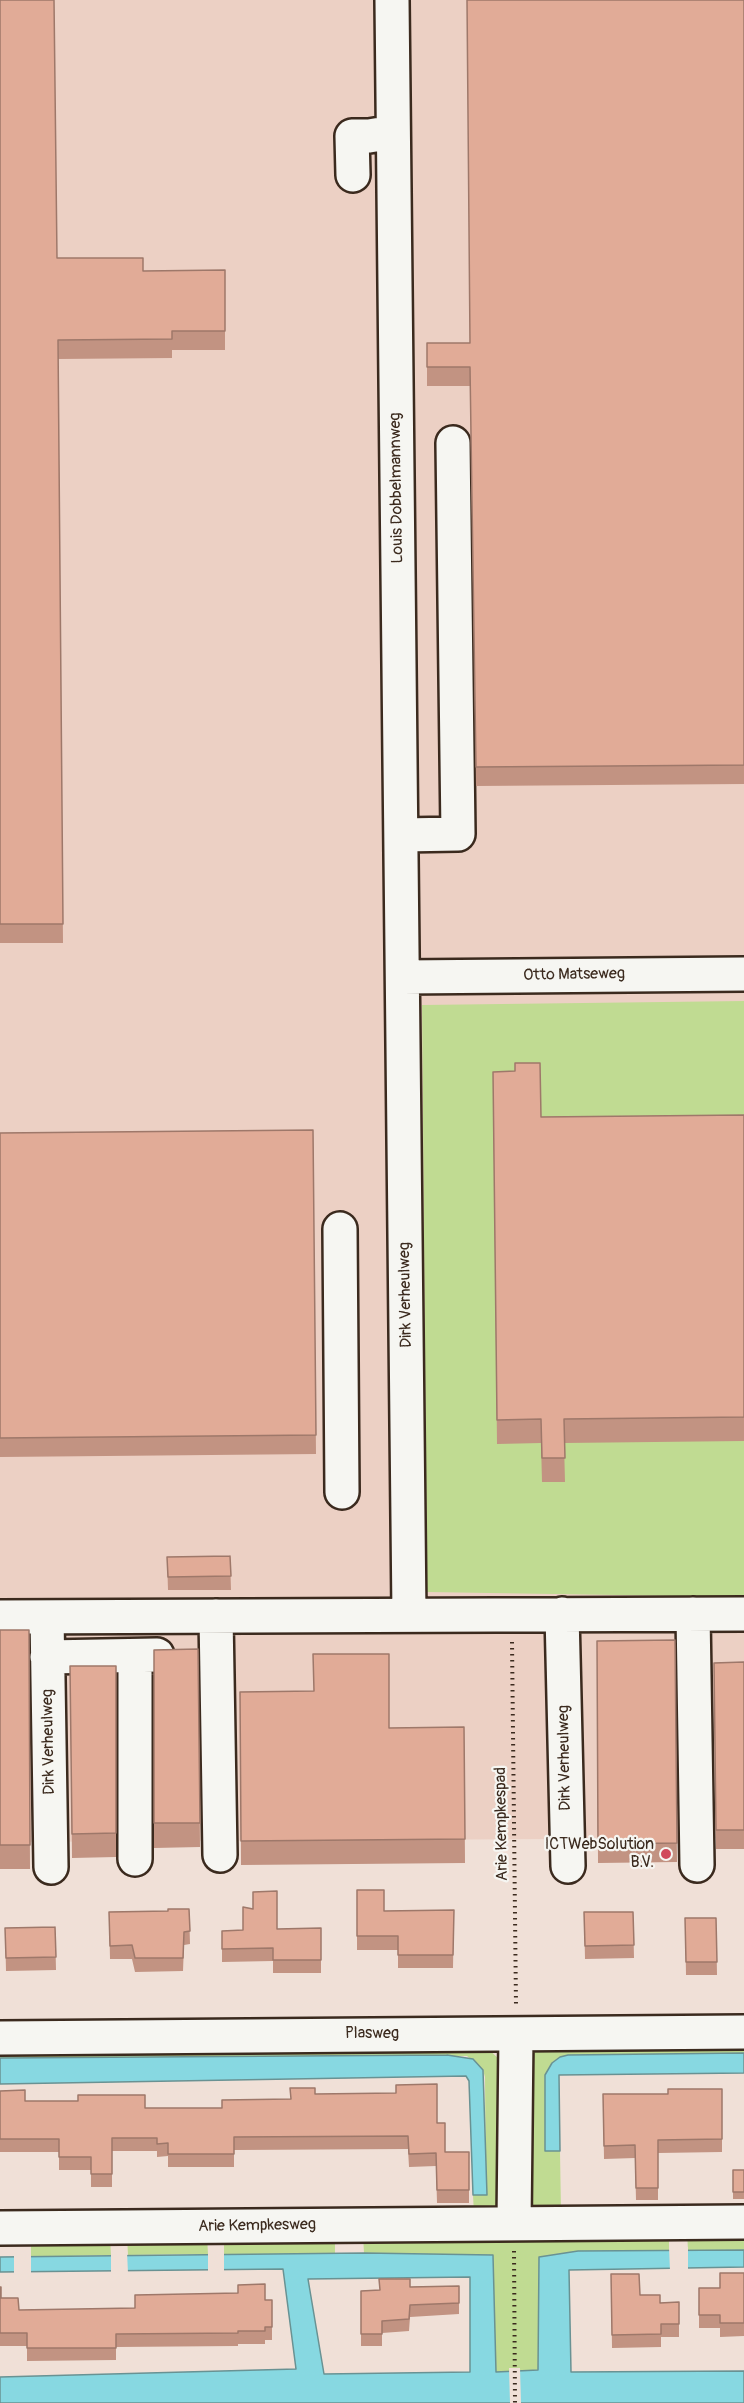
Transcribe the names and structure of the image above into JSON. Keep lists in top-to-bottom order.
{
  "streets": {
    "street": [
      "Louis Dobbelmannweg",
      "Otto Matseweg",
      "Dirk Verheulweg",
      "Plasweg",
      "Arie Kempkesweg"
    ],
    "path": ["Arie Kempkespad"]
  },
  "crossings": [
    ["Louis Dobbelmannweg", "Otto Matseweg"],
    ["Louis Dobbelmannweg", "Dirk Verheulweg"],
    ["Otto Matseweg", "Dirk Verheulweg"],
    ["Arie Kempkespad", "Plasweg"]
  ],
  "places": ["ICTWebSolution B.V."]
}
